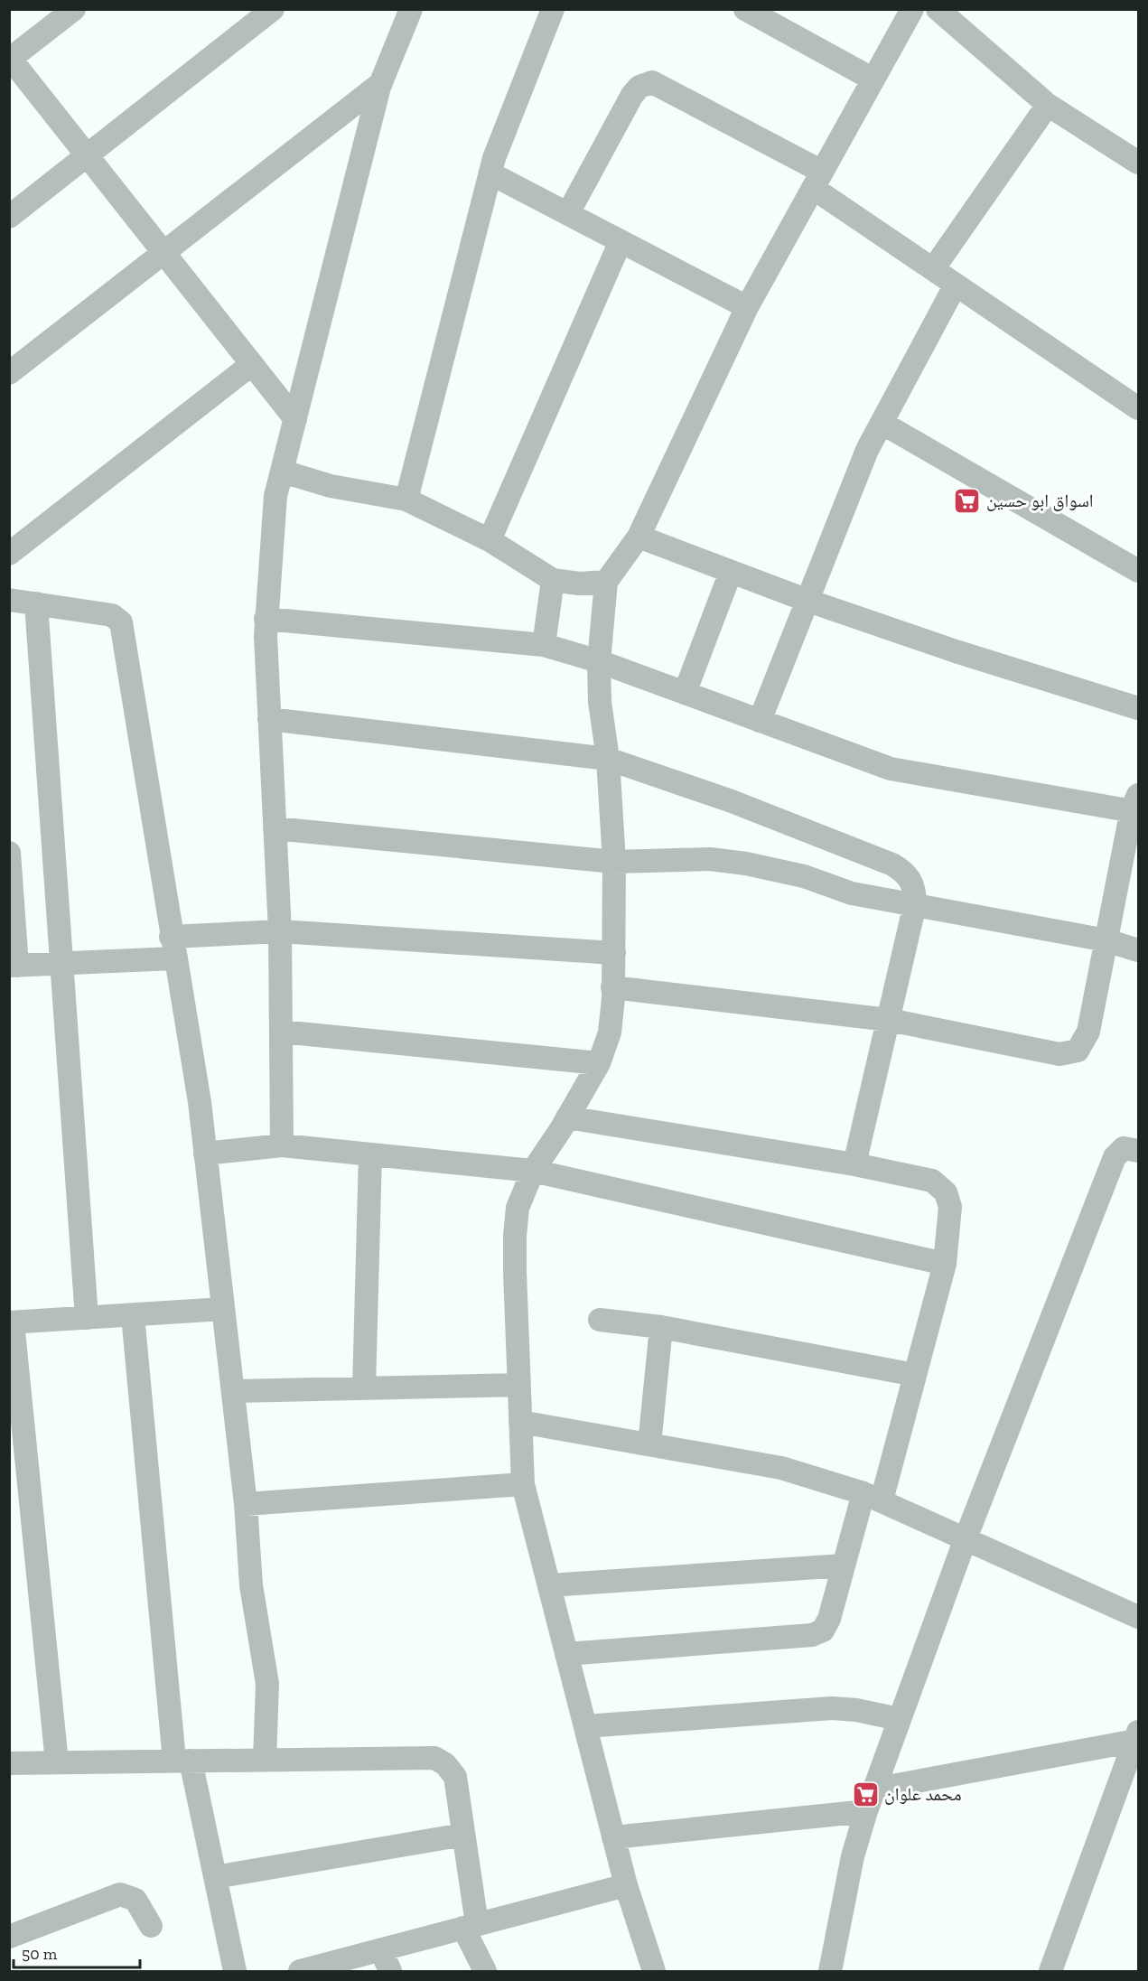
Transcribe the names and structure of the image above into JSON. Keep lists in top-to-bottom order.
{
  "places": {
    "supermarket": ["اسواق ابو حسين", "محمد علوان"]
  },
  "scale_bar": "50 m"
}
